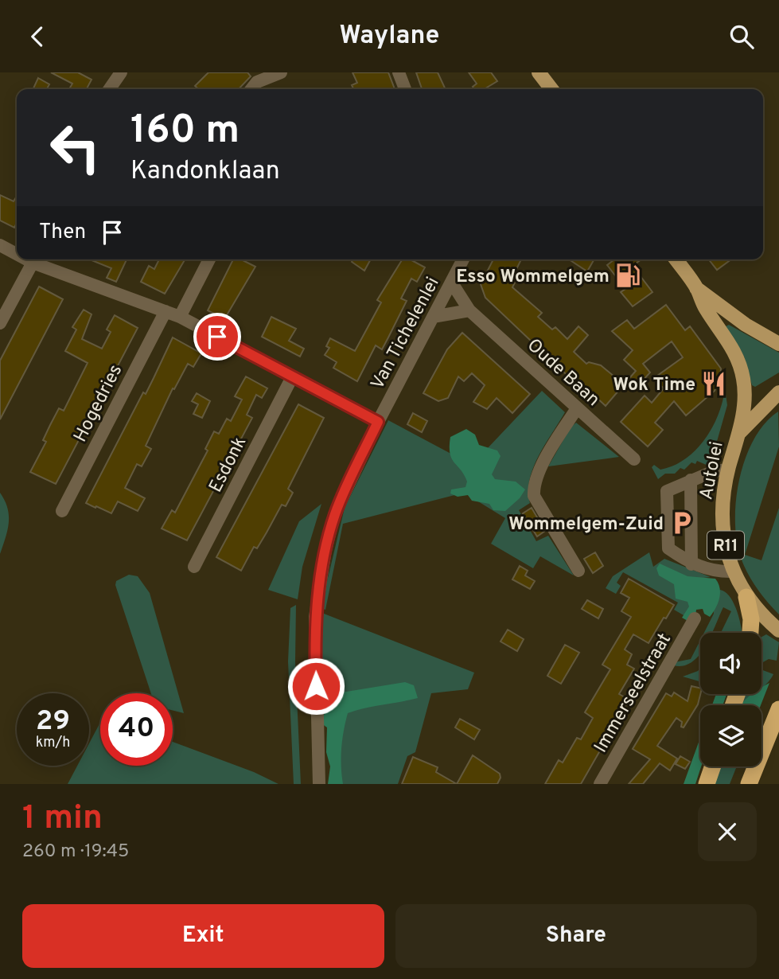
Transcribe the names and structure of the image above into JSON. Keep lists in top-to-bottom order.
{
  "streets": {
    "main road": ["Autolei", "R11"],
    "street": [
      "Van Tichelenlei",
      "Oude Baan",
      "Hogedries",
      "Esdonk",
      "Immerseelstraat"
    ]
  },
  "crossings": [
    ["Van Tichelenlei", "Oude Baan"]
  ],
  "places": {
    "fuel station": ["Esso Wommelgem"],
    "restaurant": ["Wok Time"],
    "parking": ["Wommelgem-Zuid"]
  },
  "page": {
    "header": "Waylane",
    "turn": ["160 m", "Kandonklaan"],
    "then": "Then",
    "speed": "29 km/h",
    "limit": "40",
    "heading": ["1 min", "260 m · 19:45"],
    "buttons": ["Exit", "Share"]
  }
}
